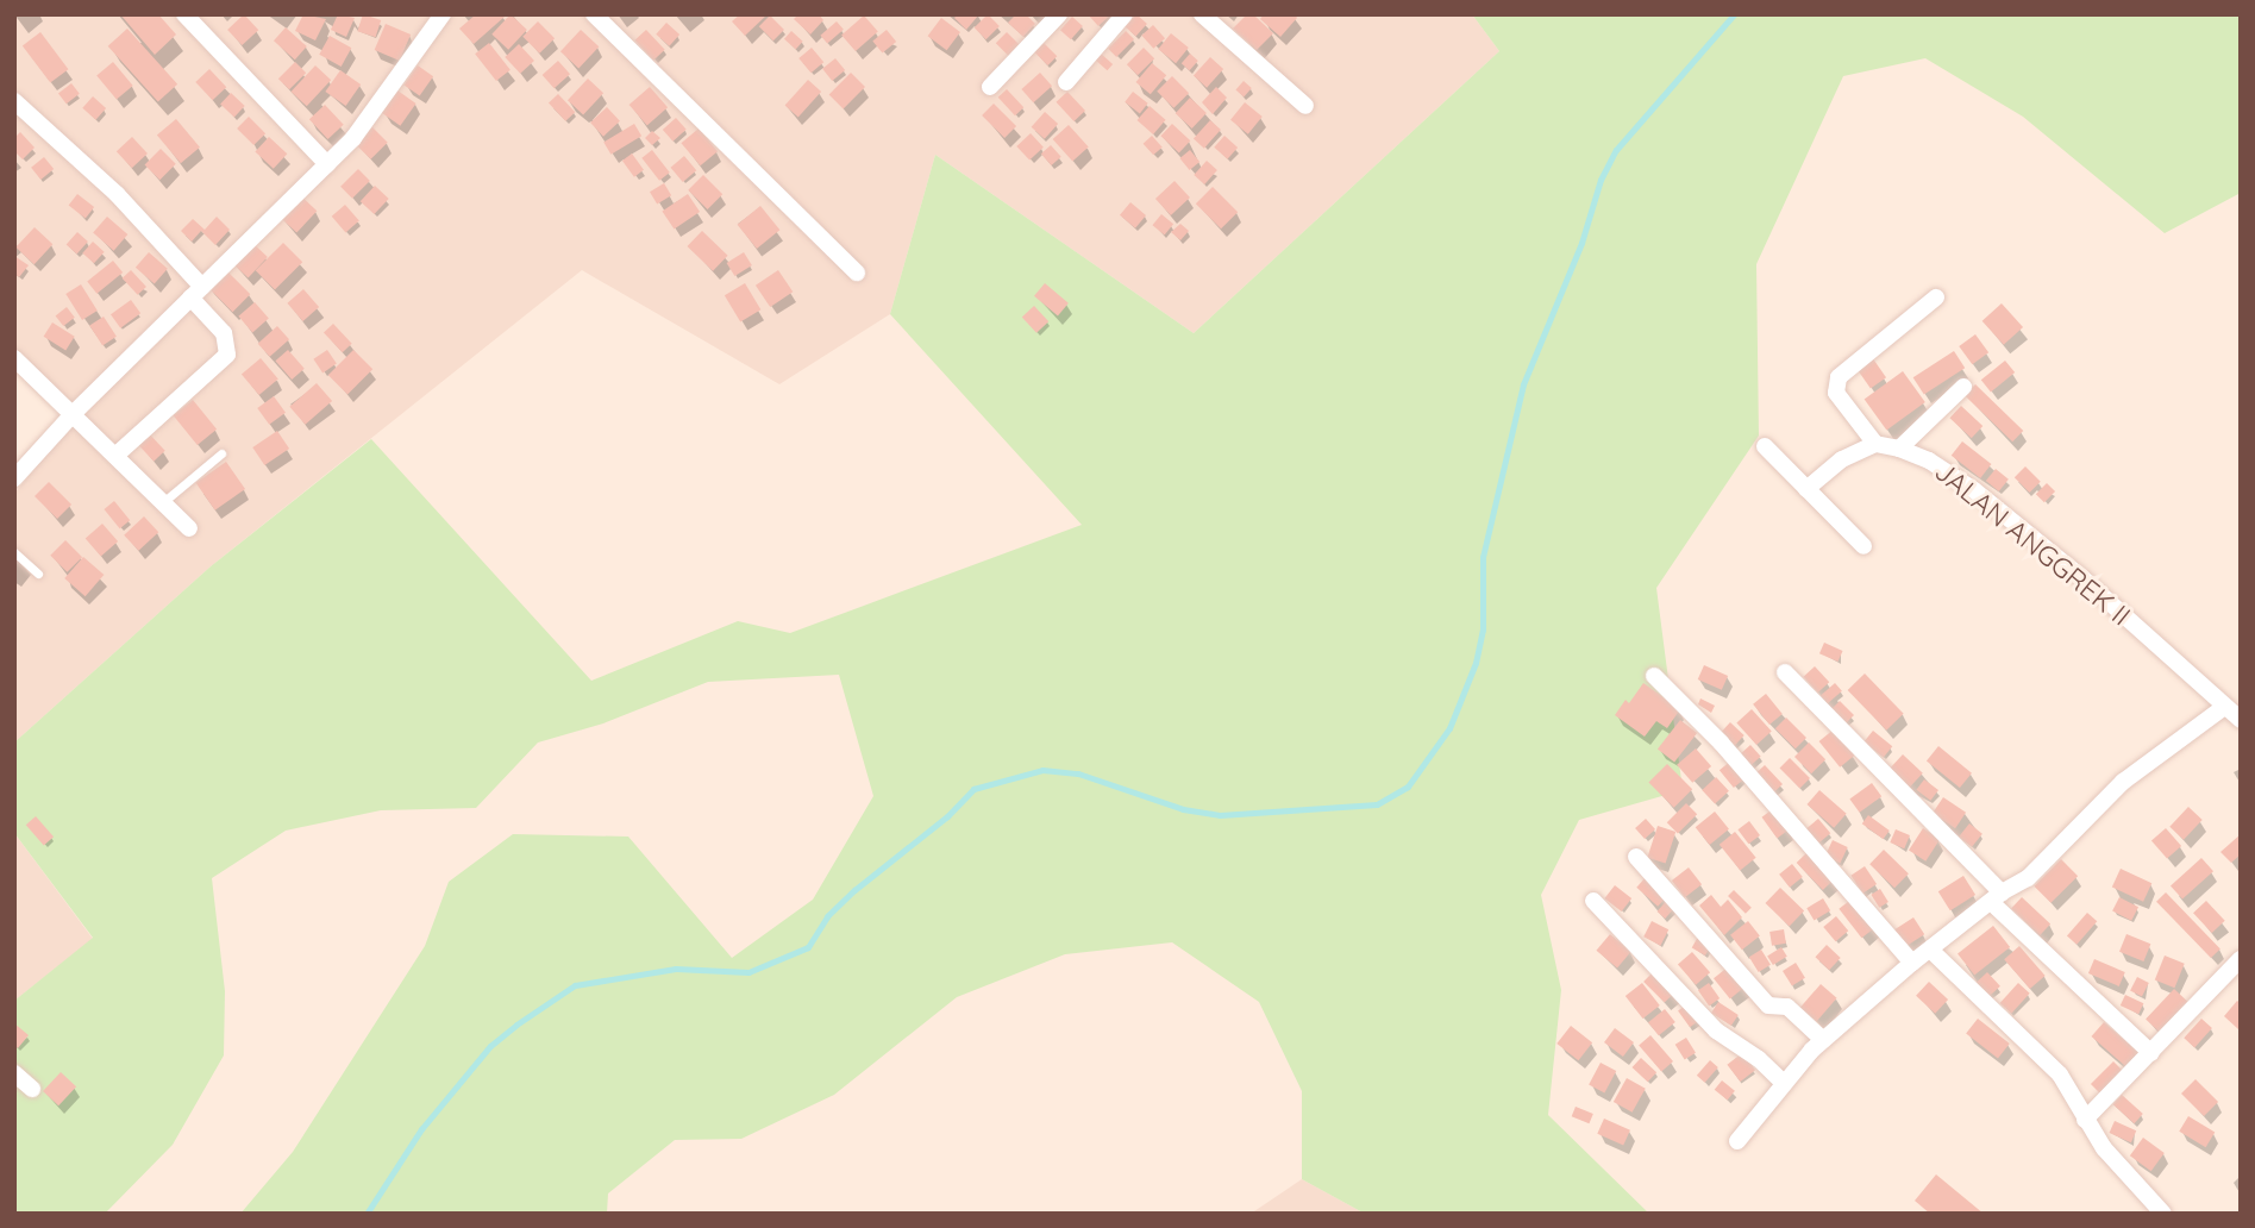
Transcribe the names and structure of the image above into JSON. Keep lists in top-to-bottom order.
{
  "streets": {
    "street": ["JALAN ANGGREK II"]
  }
}
